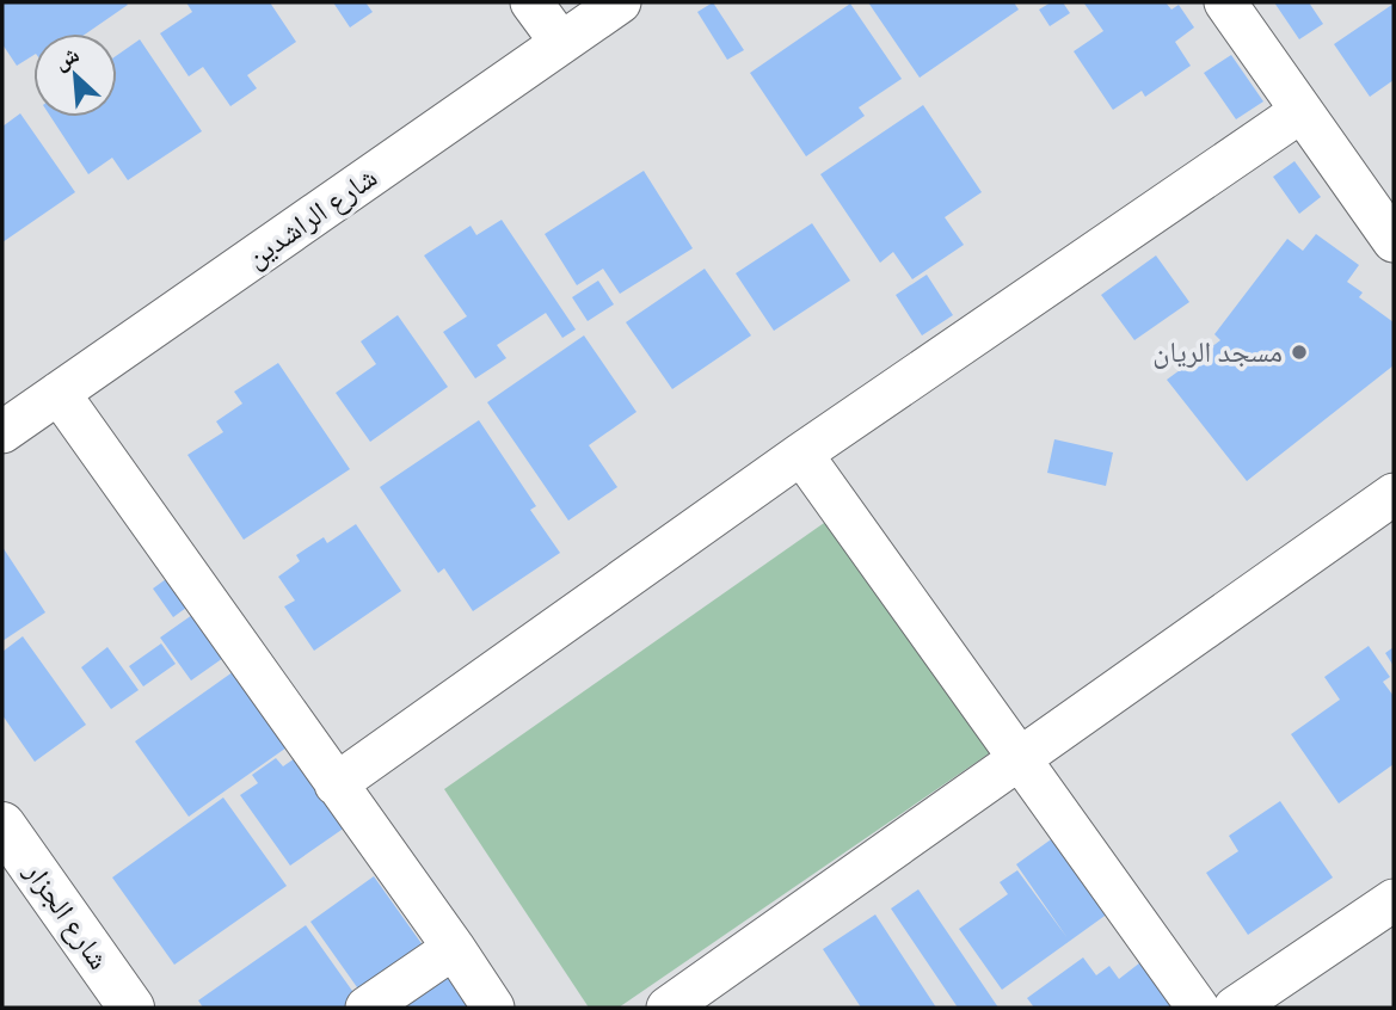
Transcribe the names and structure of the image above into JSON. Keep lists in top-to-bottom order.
{
  "streets": {
    "street": ["شارع الراشدين", "شارع الجزار"]
  },
  "places": ["مسجد الريان"],
  "north": "top left"
}
